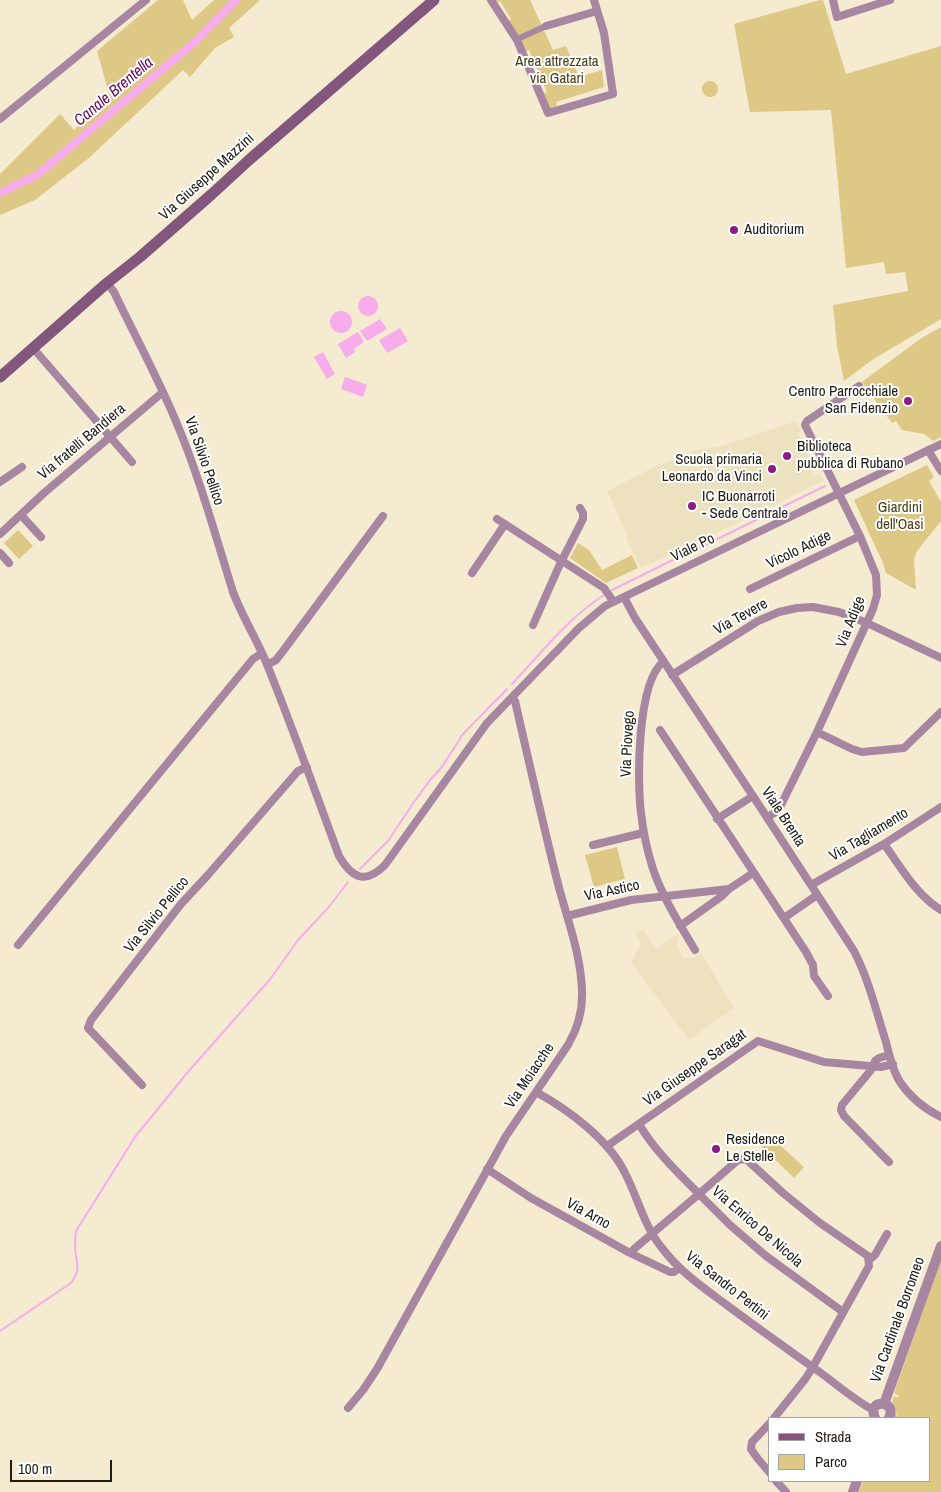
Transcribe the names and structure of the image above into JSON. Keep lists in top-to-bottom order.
{
  "streets": {
    "main road": ["Via Giuseppe Mazzini"],
    "street": [
      "Via fratelli Bandiera",
      "Via Silvio Pellico",
      "Viale Po",
      "Vicolo Adige",
      "Via Tevere",
      "Via Adige",
      "Via Piovego",
      "Viale Brenta",
      "Via Tagliamento",
      "Via Astico",
      "Via Giuseppe Saragat",
      "Via Moiacche",
      "Via Arno",
      "Via Enrico De Nicola",
      "Via Sandro Pertini",
      "Via Cardinale Borromeo"
    ]
  },
  "crossings": [
    ["Via Giuseppe Mazzini", "Via Silvio Pellico"],
    ["Via fratelli Bandiera", "Via Silvio Pellico"],
    ["Via Silvio Pellico", "Viale Po"],
    ["Via Silvio Pellico", "Via Moiacche"],
    ["Viale Po", "Via Adige"],
    ["Viale Po", "Viale Brenta"],
    ["Viale Po", "Via Moiacche"],
    ["Vicolo Adige", "Via Adige"],
    ["Via Tevere", "Via Adige"],
    ["Via Tevere", "Viale Brenta"],
    ["Via Adige", "Viale Brenta"],
    ["Via Piovego", "Viale Brenta"],
    ["Via Piovego", "Via Astico"],
    ["Viale Brenta", "Via Tagliamento"],
    ["Via Astico", "Via Moiacche"],
    ["Via Giuseppe Saragat", "Via Sandro Pertini"],
    ["Via Moiacche", "Via Arno"],
    ["Via Moiacche", "Via Sandro Pertini"],
    ["Via Arno", "Via Sandro Pertini"],
    ["Via Enrico De Nicola", "Via Sandro Pertini"],
    ["Via Sandro Pertini", "Via Cardinale Borromeo"]
  ],
  "water": ["Canale Brentella"],
  "parks": ["Area attrezzata via Gatari", "Giardini dell'Oasi"],
  "places": [
    "Auditorium",
    "Centro Parrocchiale San Fidenzio",
    "Biblioteca pubblica di Rubano",
    "Scuola primaria Leonardo da Vinci",
    "IC Buonarroti - Sede Centrale",
    "Residence Le Stelle"
  ],
  "legend": ["Strada", "Parco"],
  "scale_bar": "100 m"
}
